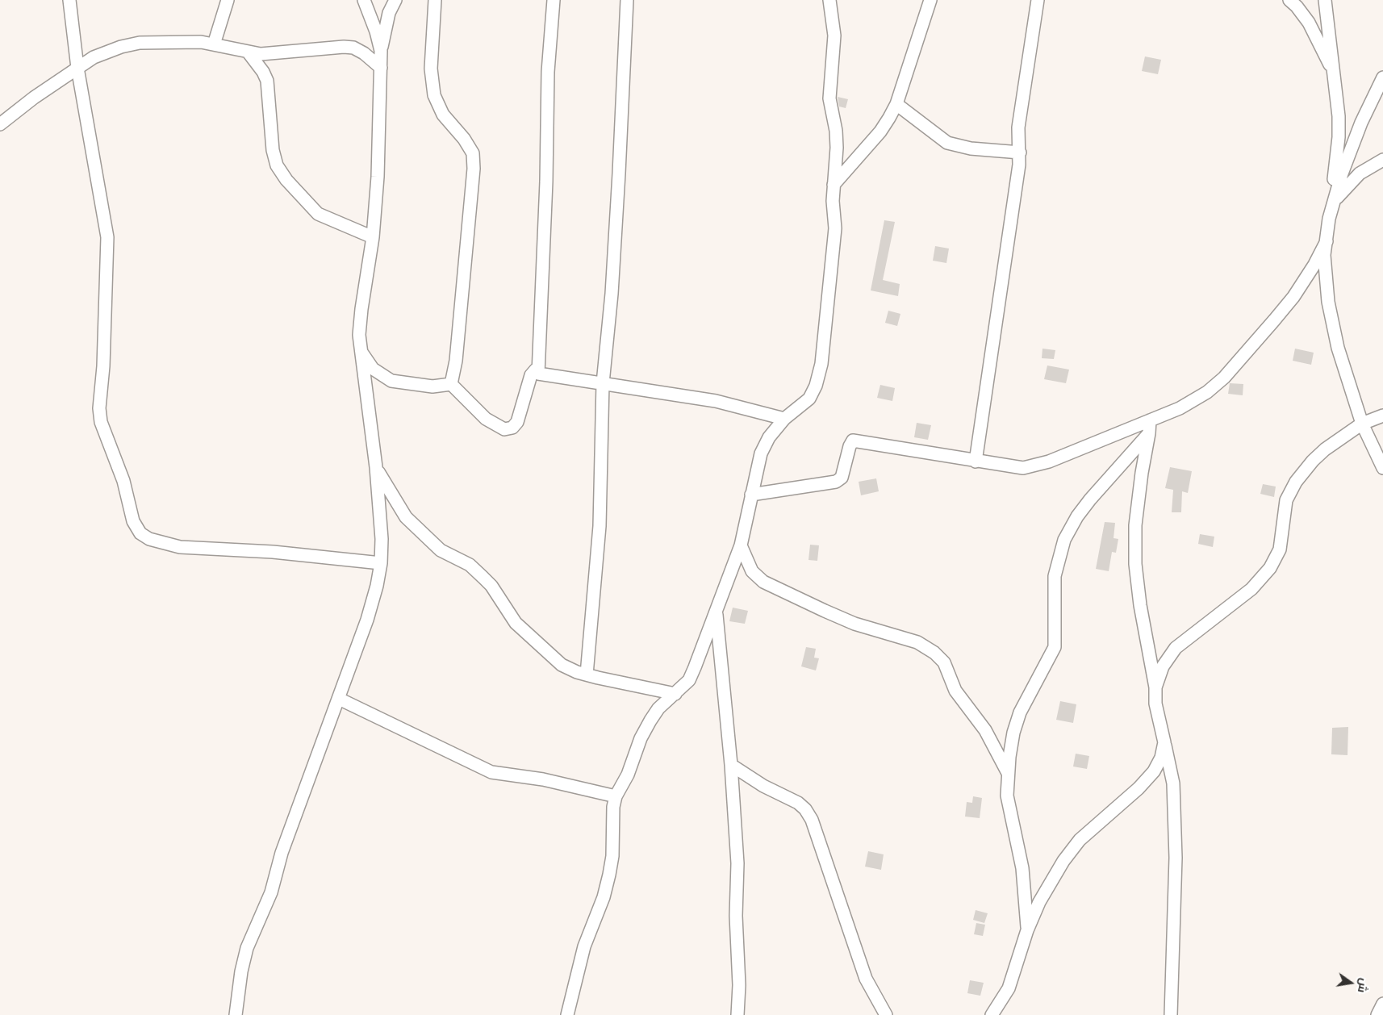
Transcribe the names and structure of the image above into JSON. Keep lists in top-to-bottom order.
{
  "north": "right"
}
